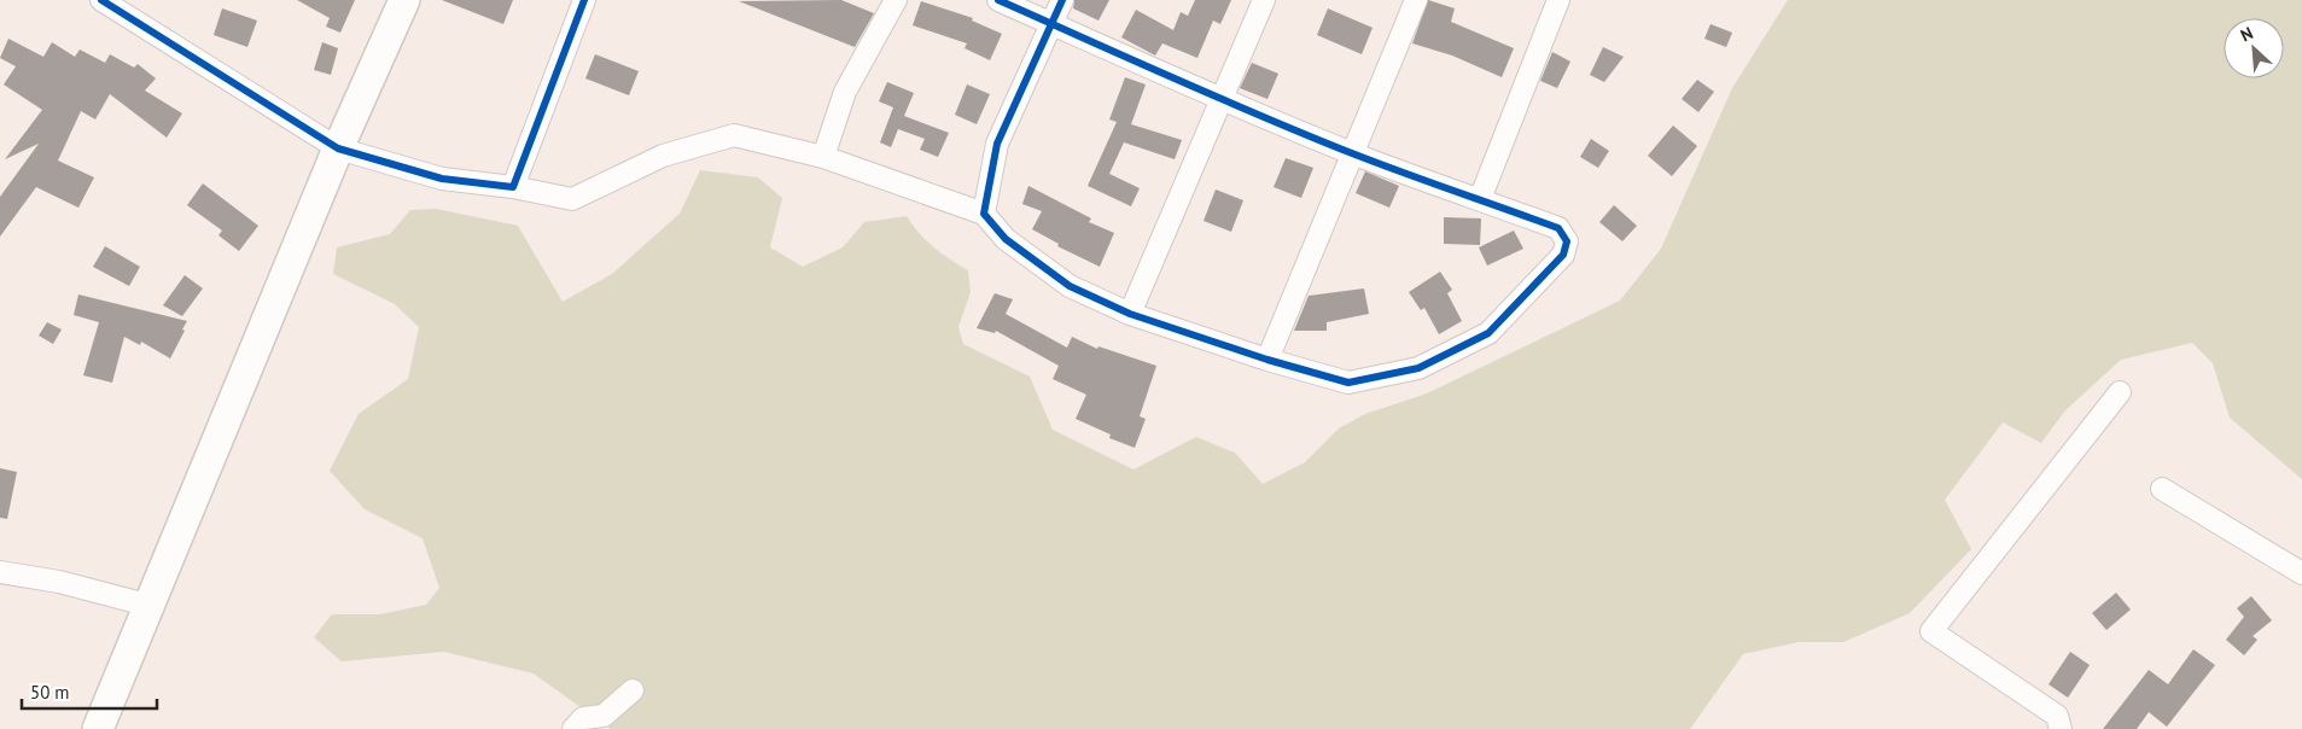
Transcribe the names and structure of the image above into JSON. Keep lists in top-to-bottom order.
{
  "scale_bar": "50 m",
  "north": "top left"
}
